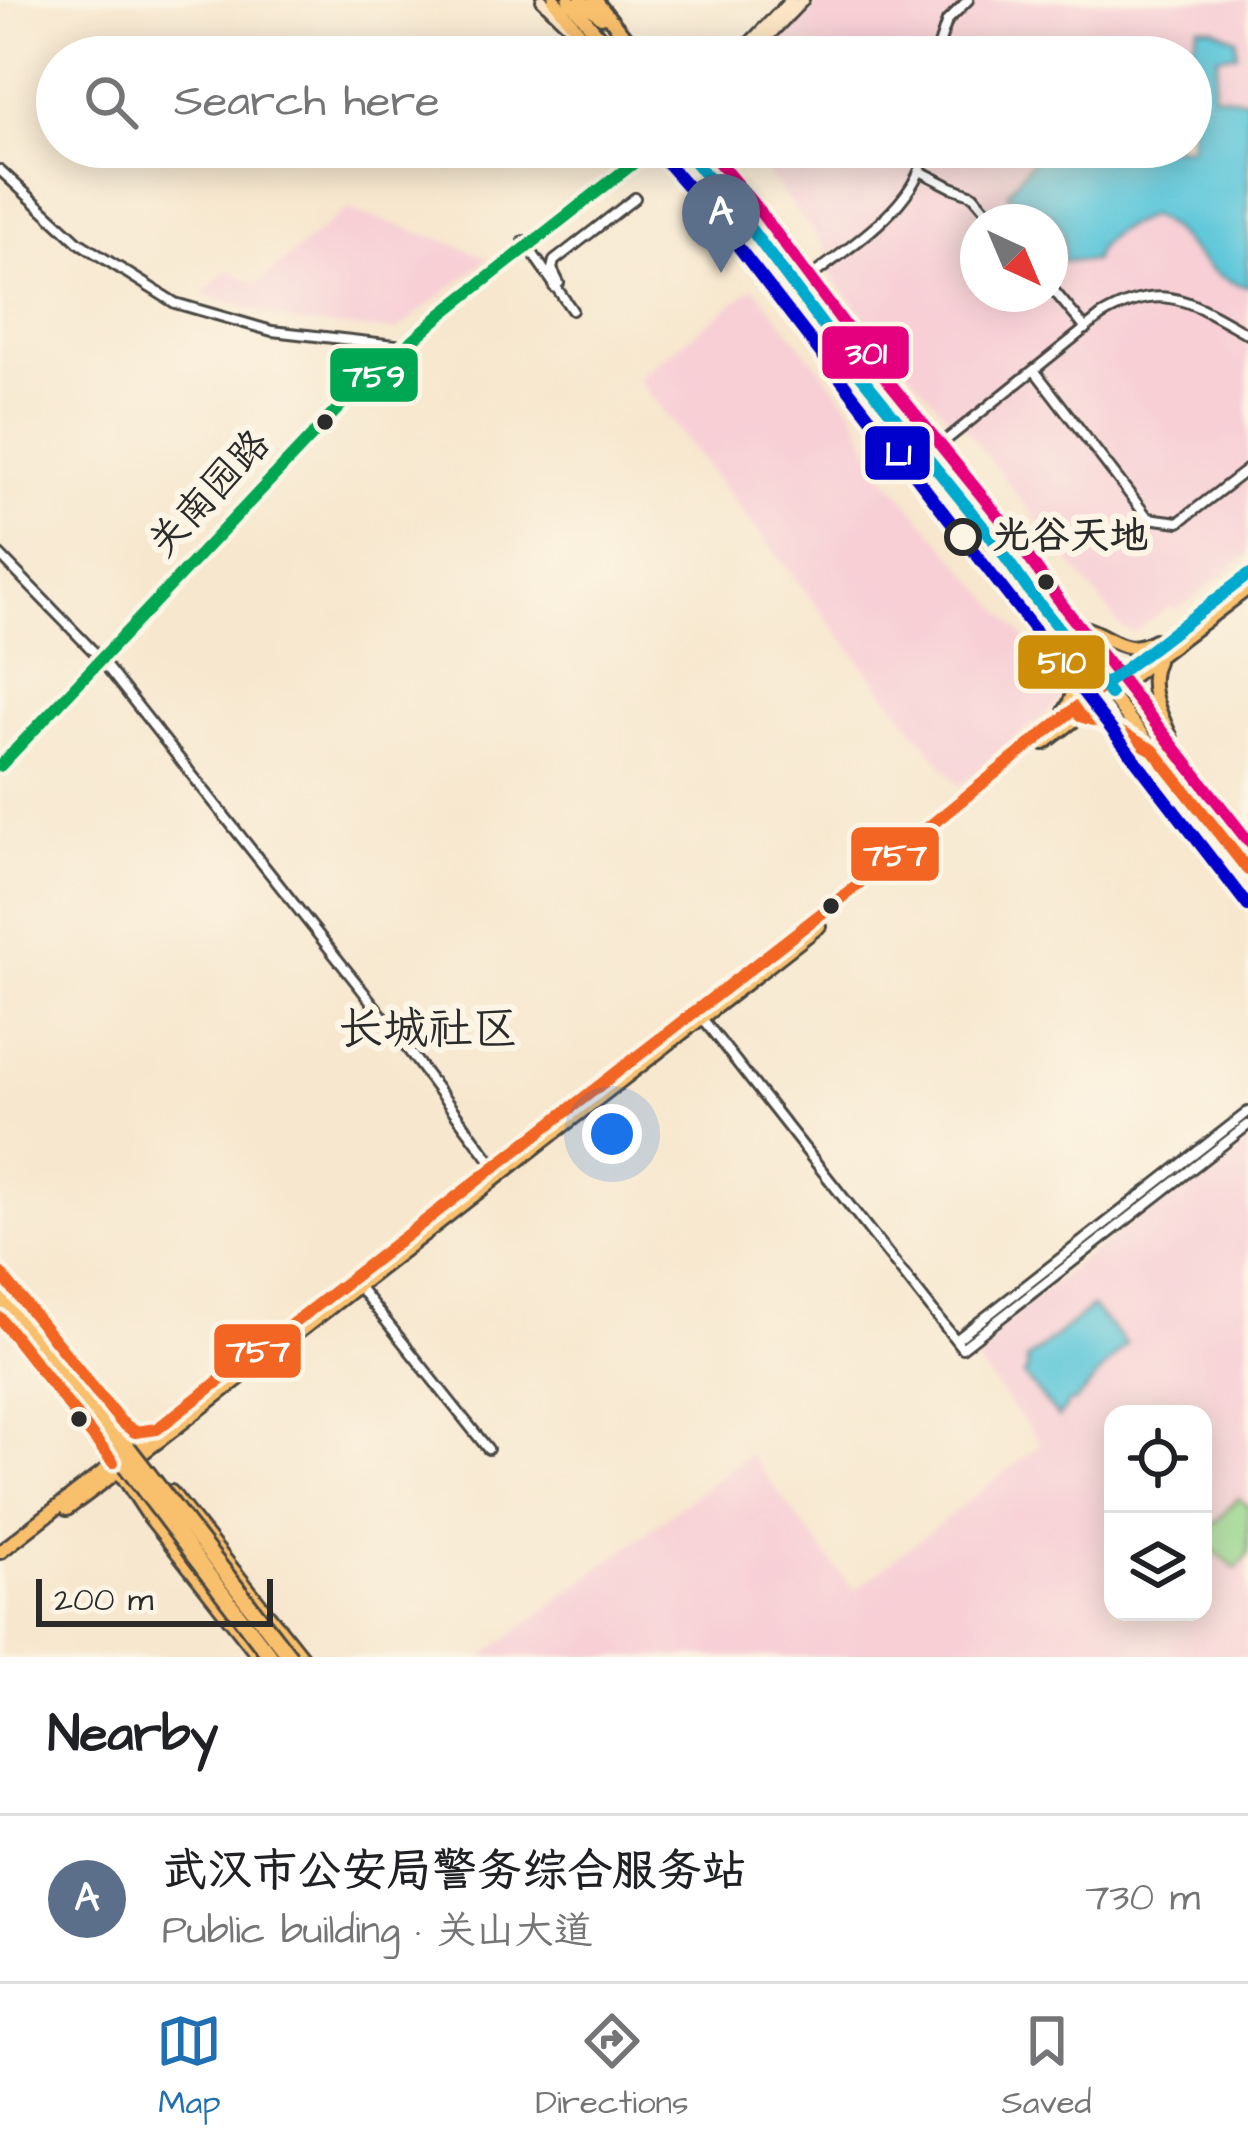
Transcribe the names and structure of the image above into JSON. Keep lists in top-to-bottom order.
{
  "streets": {
    "main road": ["关南园路"]
  },
  "districts": ["长城社区"],
  "places": ["光谷天地"],
  "lines": [
    "transit line L1",
    "transit line 510",
    "transit line 301",
    "transit line 759",
    "transit line 757"
  ],
  "scale_bar": "200 m",
  "north": "bottom right",
  "page": {
    "search": "Search here",
    "pins": "A",
    "scale": "200 m",
    "heading": "Nearby",
    "list": [
      {
        "mark": "A",
        "name": "武汉市公安局警务综合服务站",
        "note": "Public building · 关山大道",
        "value": "730 m"
      }
    ],
    "nav": ["Map", "Directions", "Saved"]
  }
}
